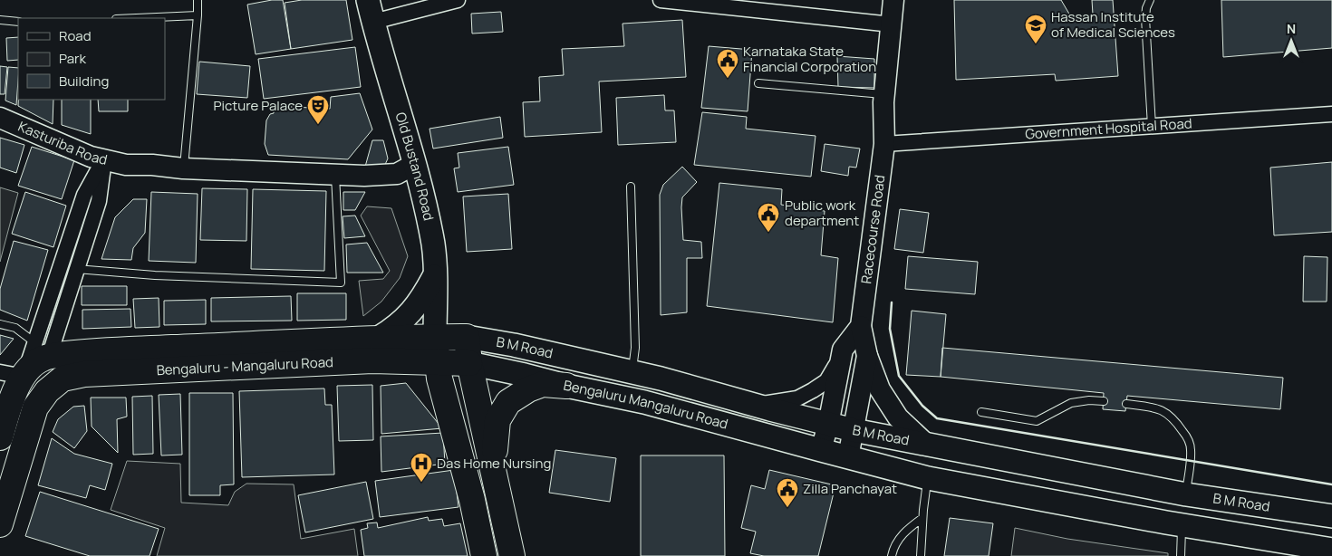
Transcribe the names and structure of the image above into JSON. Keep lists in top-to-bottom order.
{
  "streets": {
    "highway": ["B M Road", "Bengaluru - Mangaluru Road"],
    "main road": ["Old Bustand Road", "Bengaluru Mangaluru Road"],
    "street": ["Government Hospital Road", "Kasturiba Road", "Racecourse Road"]
  },
  "crossings": [
    ["Government Hospital Road", "Racecourse Road"],
    ["Kasturiba Road", "Old Bustand Road"],
    ["Old Bustand Road", "B M Road"],
    ["Old Bustand Road", "Bengaluru - Mangaluru Road"],
    ["B M Road", "Bengaluru - Mangaluru Road"],
    ["B M Road", "Bengaluru Mangaluru Road"],
    ["Bengaluru - Mangaluru Road", "Bengaluru Mangaluru Road"]
  ],
  "places": {
    "school or university": ["Hassan Institute of Medical Sciences"],
    "public building": ["Karnataka State Financial Corporation", "Public work department", "Zilla Panchayat"],
    "theatre": ["Picture Palace"],
    "hospital": ["Das Home Nursing"]
  },
  "legend": ["Road", "Park", "Building"],
  "north": "top"
}
